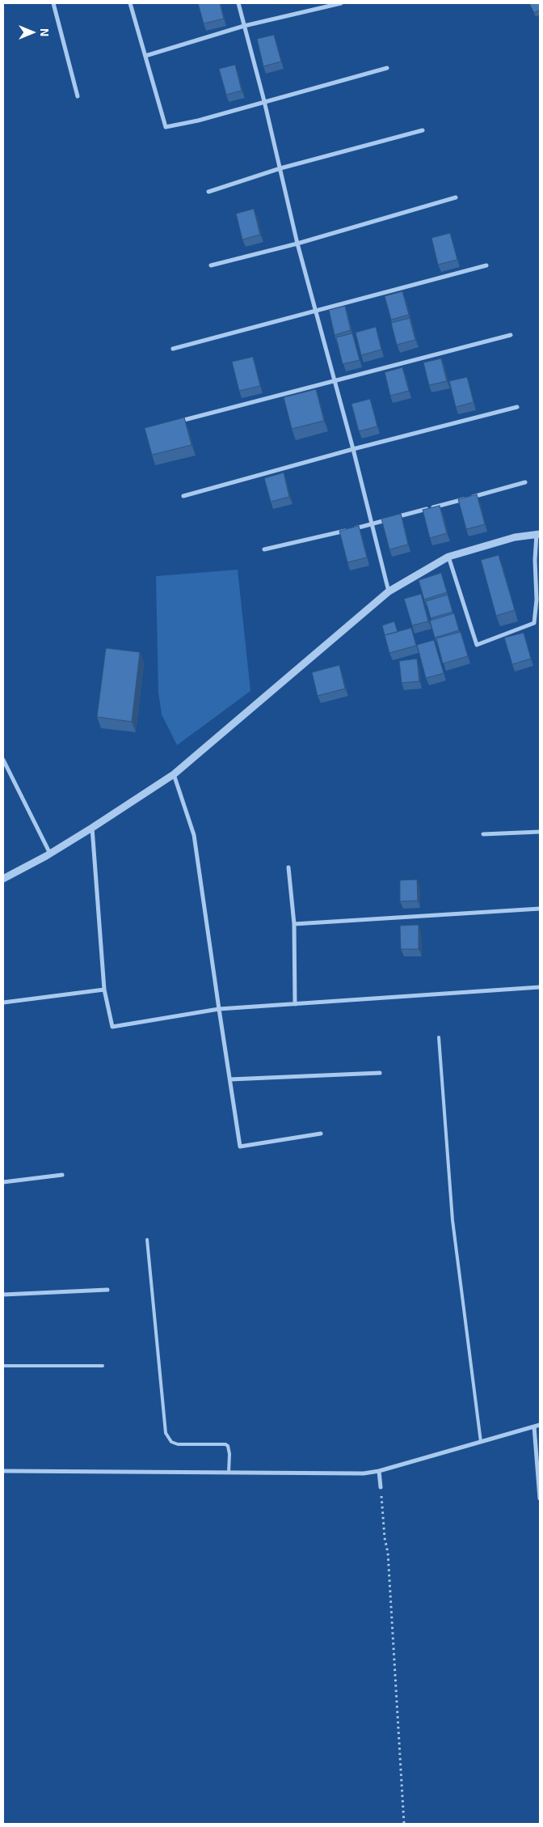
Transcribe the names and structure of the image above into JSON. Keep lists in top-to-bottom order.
{
  "north": "right"
}
